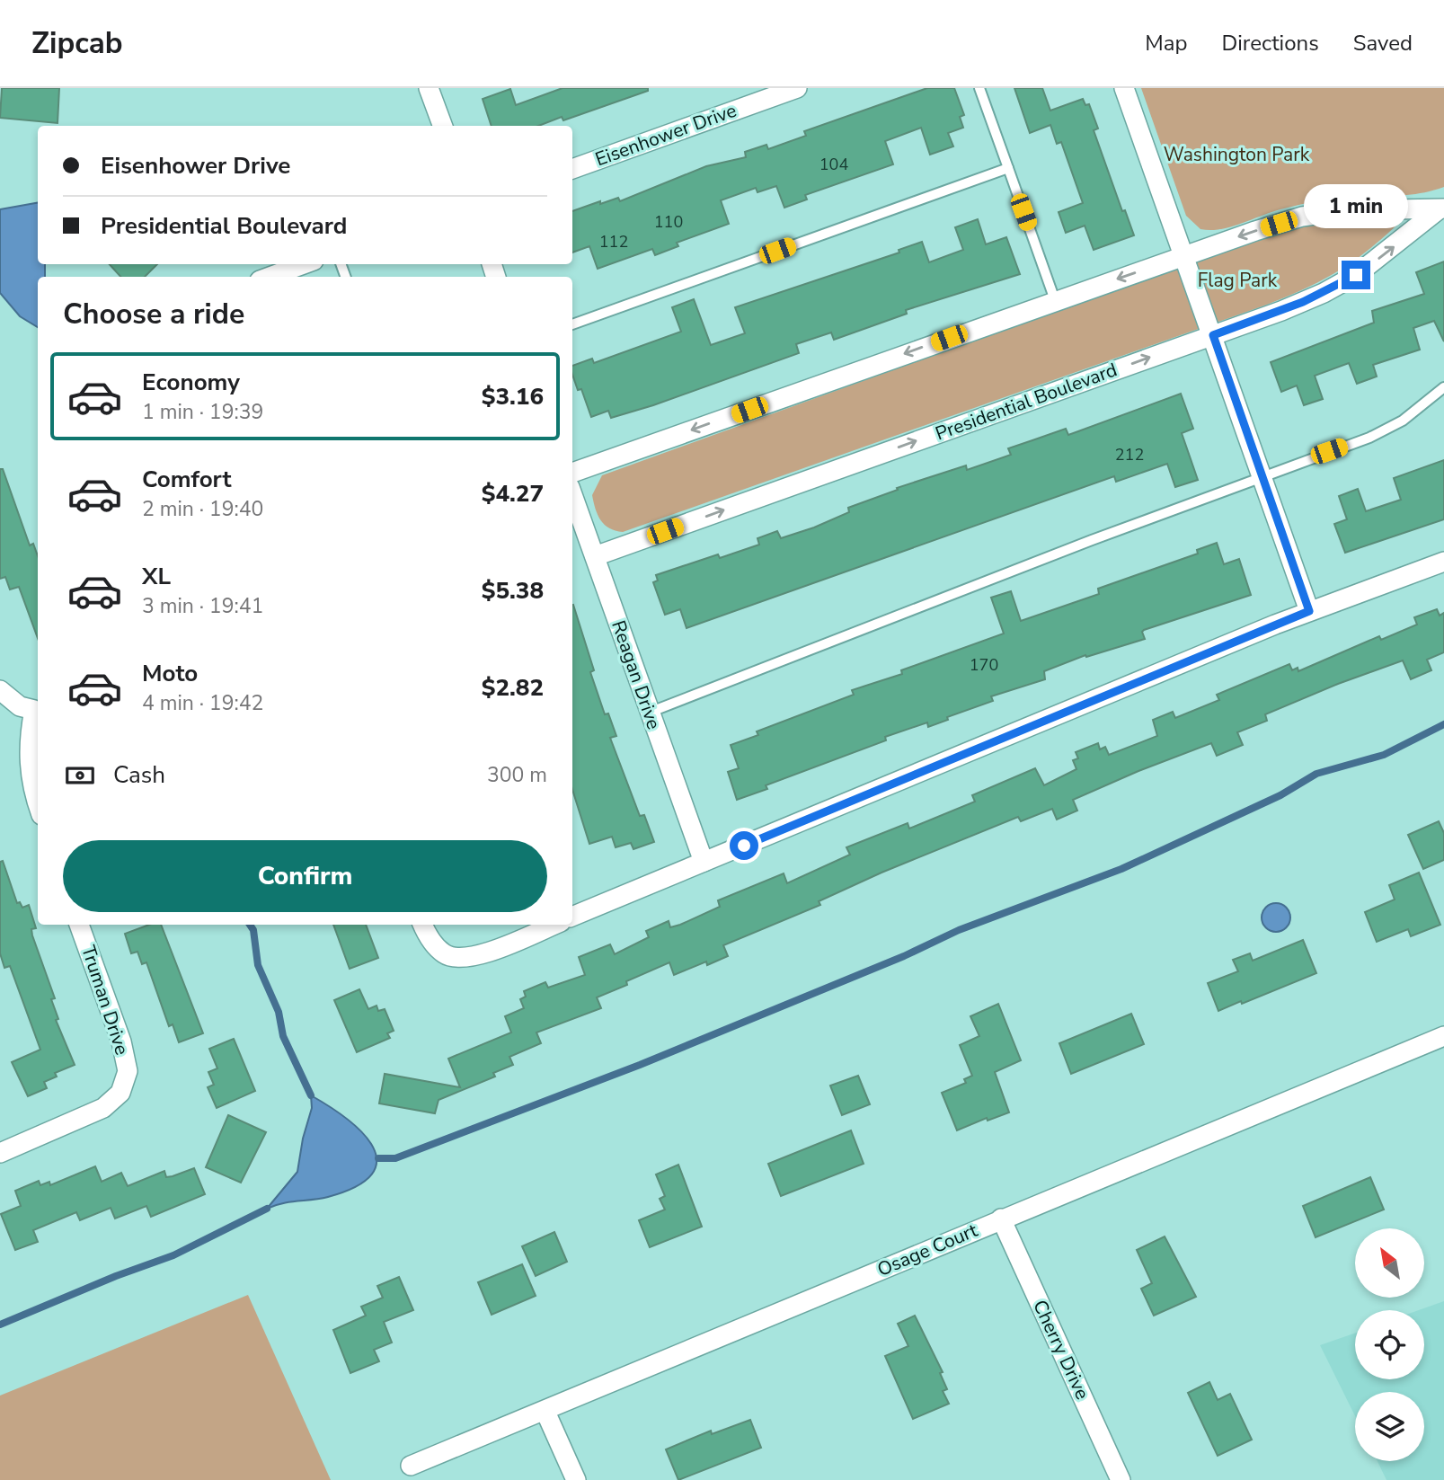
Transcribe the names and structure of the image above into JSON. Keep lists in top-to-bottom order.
{
  "streets": {
    "street": [
      "Eisenhower Drive",
      "Presidential Boulevard",
      "Reagan Drive",
      "Truman Drive",
      "Osage Court",
      "Cherry Drive"
    ]
  },
  "crossings": [
    ["Presidential Boulevard", "Reagan Drive"],
    ["Osage Court", "Cherry Drive"]
  ],
  "parks": ["Washington Park", "Flag Park"],
  "house_numbers": [
    "104",
    "110",
    "112",
    "212",
    "170"
  ],
  "north": "top left",
  "page": {
    "header": "Zipcab",
    "nav": ["Map", "Directions", "Saved"],
    "banner": ["Eisenhower Drive", "Presidential Boulevard"],
    "bubble": "1 min",
    "heading": "Choose a ride",
    "list": [
      {
        "name": "Economy",
        "note": "1 min · 19:39",
        "value": "$3.16"
      },
      {
        "name": "Comfort",
        "note": "2 min · 19:40",
        "value": "$4.27"
      },
      {
        "name": "XL",
        "note": "3 min · 19:41",
        "value": "$5.38"
      },
      {
        "name": "Moto",
        "note": "4 min · 19:42",
        "value": "$2.82"
      }
    ],
    "pay": ["Cash", "300 m"],
    "buttons": "Confirm"
  }
}
